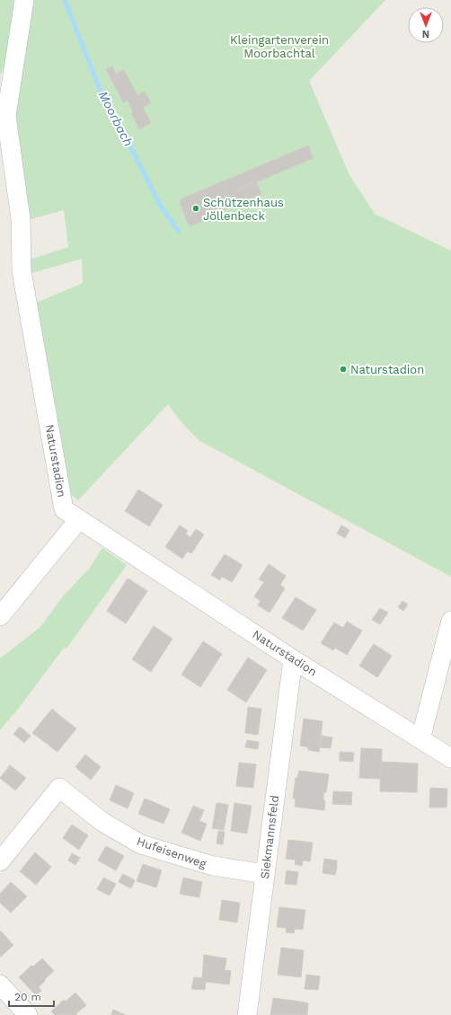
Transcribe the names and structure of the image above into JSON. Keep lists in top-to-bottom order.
{
  "streets": {
    "street": ["Naturstadion", "Siekmannsfeld", "Hufeisenweg"]
  },
  "crossings": [
    ["Naturstadion", "Siekmannsfeld"],
    ["Siekmannsfeld", "Hufeisenweg"]
  ],
  "water": ["Moorbach"],
  "parks": ["Kleingartenverein Moorbachtal"],
  "places": ["Schützenhaus Jöllenbeck", "Naturstadion"],
  "scale_bar": "20 m",
  "north": "bottom"
}
